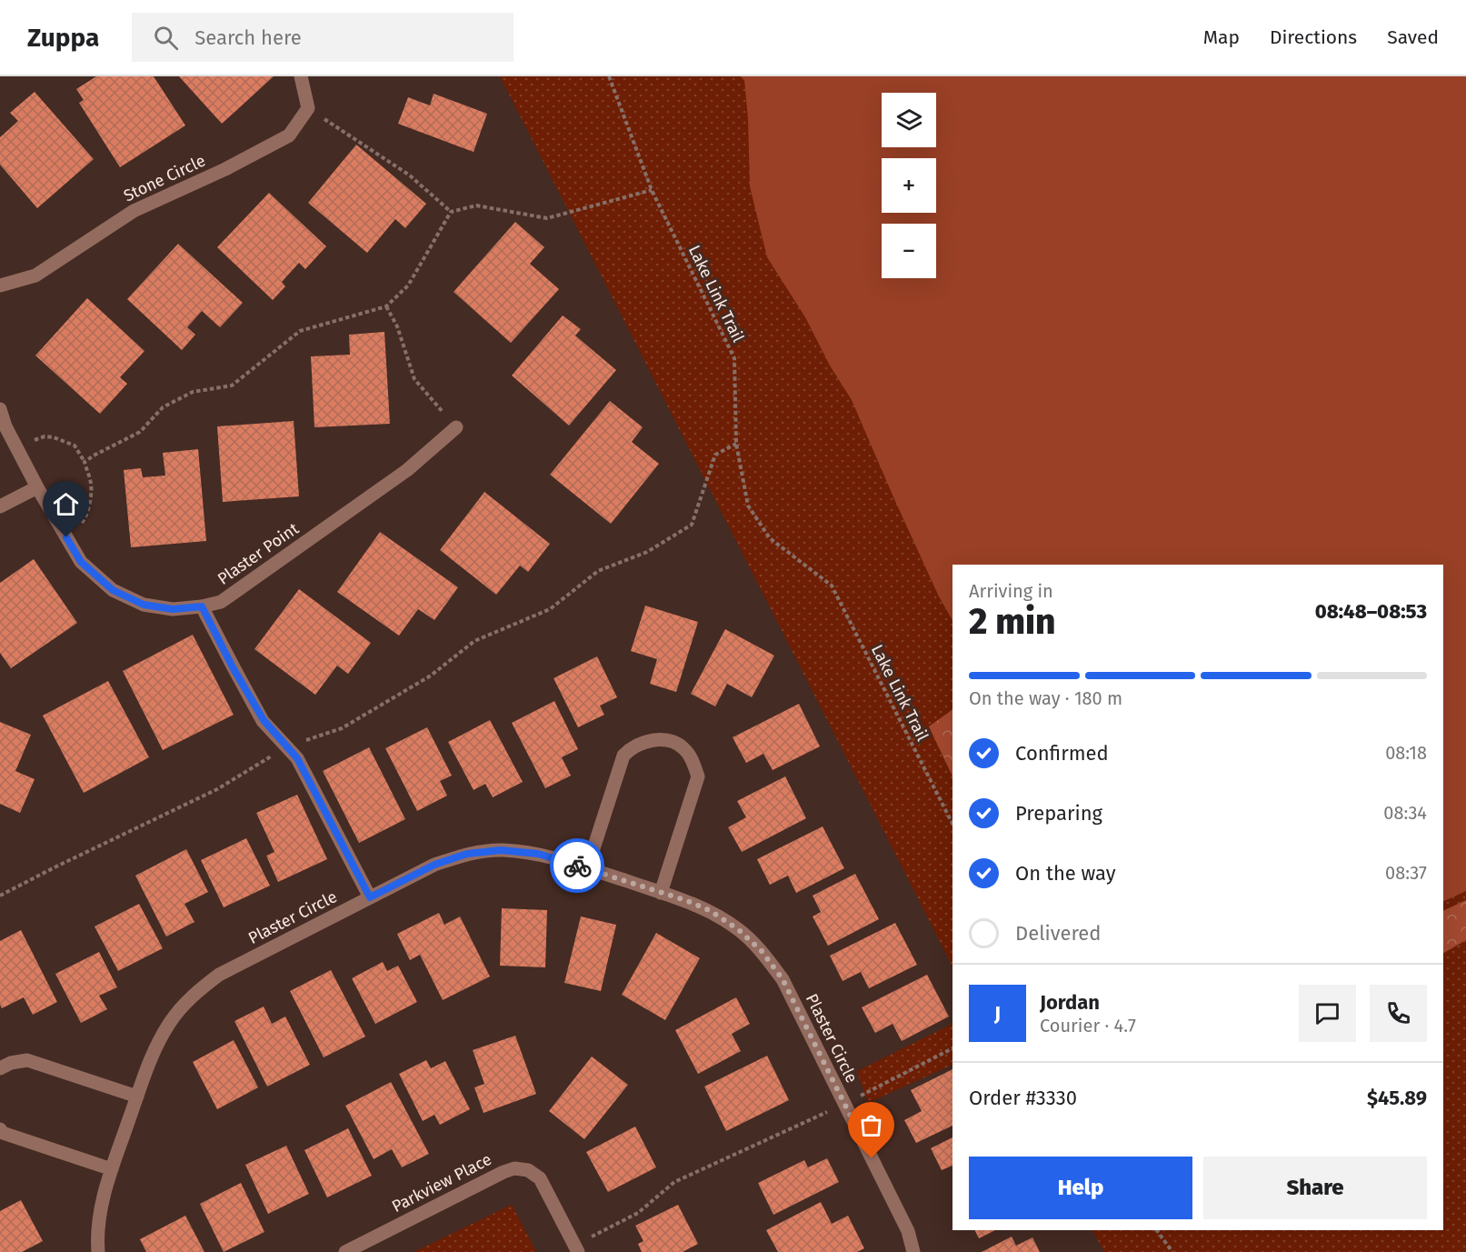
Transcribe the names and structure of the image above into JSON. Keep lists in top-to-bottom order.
{
  "streets": {
    "street": [
      "Stone Circle",
      "Plaster Point",
      "Plaster Circle",
      "Parkview Place"
    ],
    "path": ["Lake Link Trail"]
  },
  "page": {
    "header": "Zuppa",
    "search": "Search here",
    "nav": ["Map", "Directions", "Saved"],
    "map_buttons": ["+", "−"],
    "heading": ["2 min", "Arriving in", "08:48–08:53"],
    "panel": [
      "Jordan",
      "Courier · 4.7",
      "Order #3330",
      "$45.89"
    ],
    "bar": "On the way · 180 m",
    "list": [
      ["Confirmed", "08:18"],
      ["Preparing", "08:34"],
      ["On the way", "08:37"],
      "Delivered"
    ],
    "round": "J",
    "buttons": ["Help", "Share"]
  }
}
